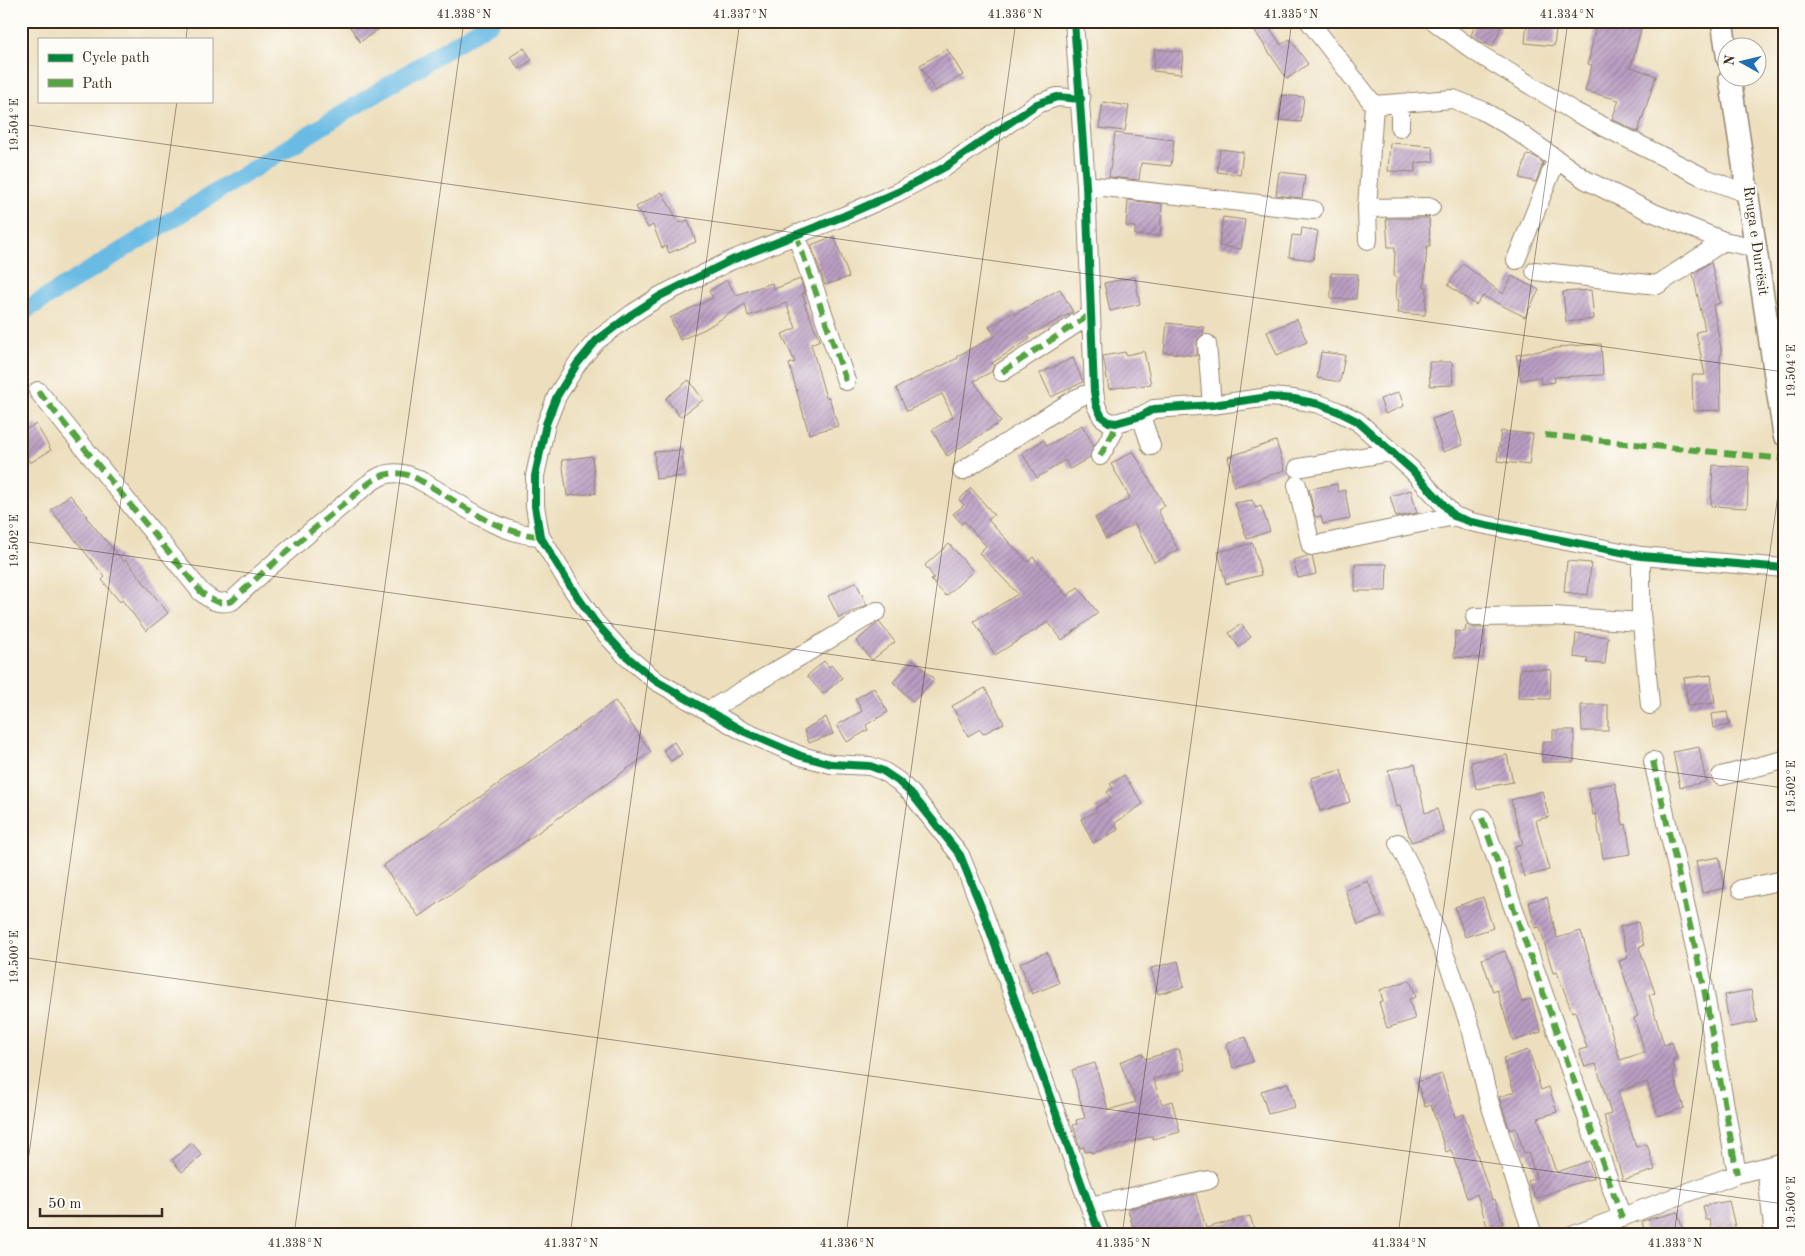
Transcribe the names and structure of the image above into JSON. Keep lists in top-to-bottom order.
{
  "streets": {
    "main road": ["Rruga e Durrësit"]
  },
  "legend": ["Cycle path", "Path"],
  "scale_bar": "50 m",
  "north": "left",
  "coordinates": [
    "41.338°N",
    "41.337°N",
    "41.336°N",
    "41.335°N",
    "41.334°N",
    "19.504°E",
    "19.502°E",
    "19.500°E",
    "41.333°N"
  ]
}
